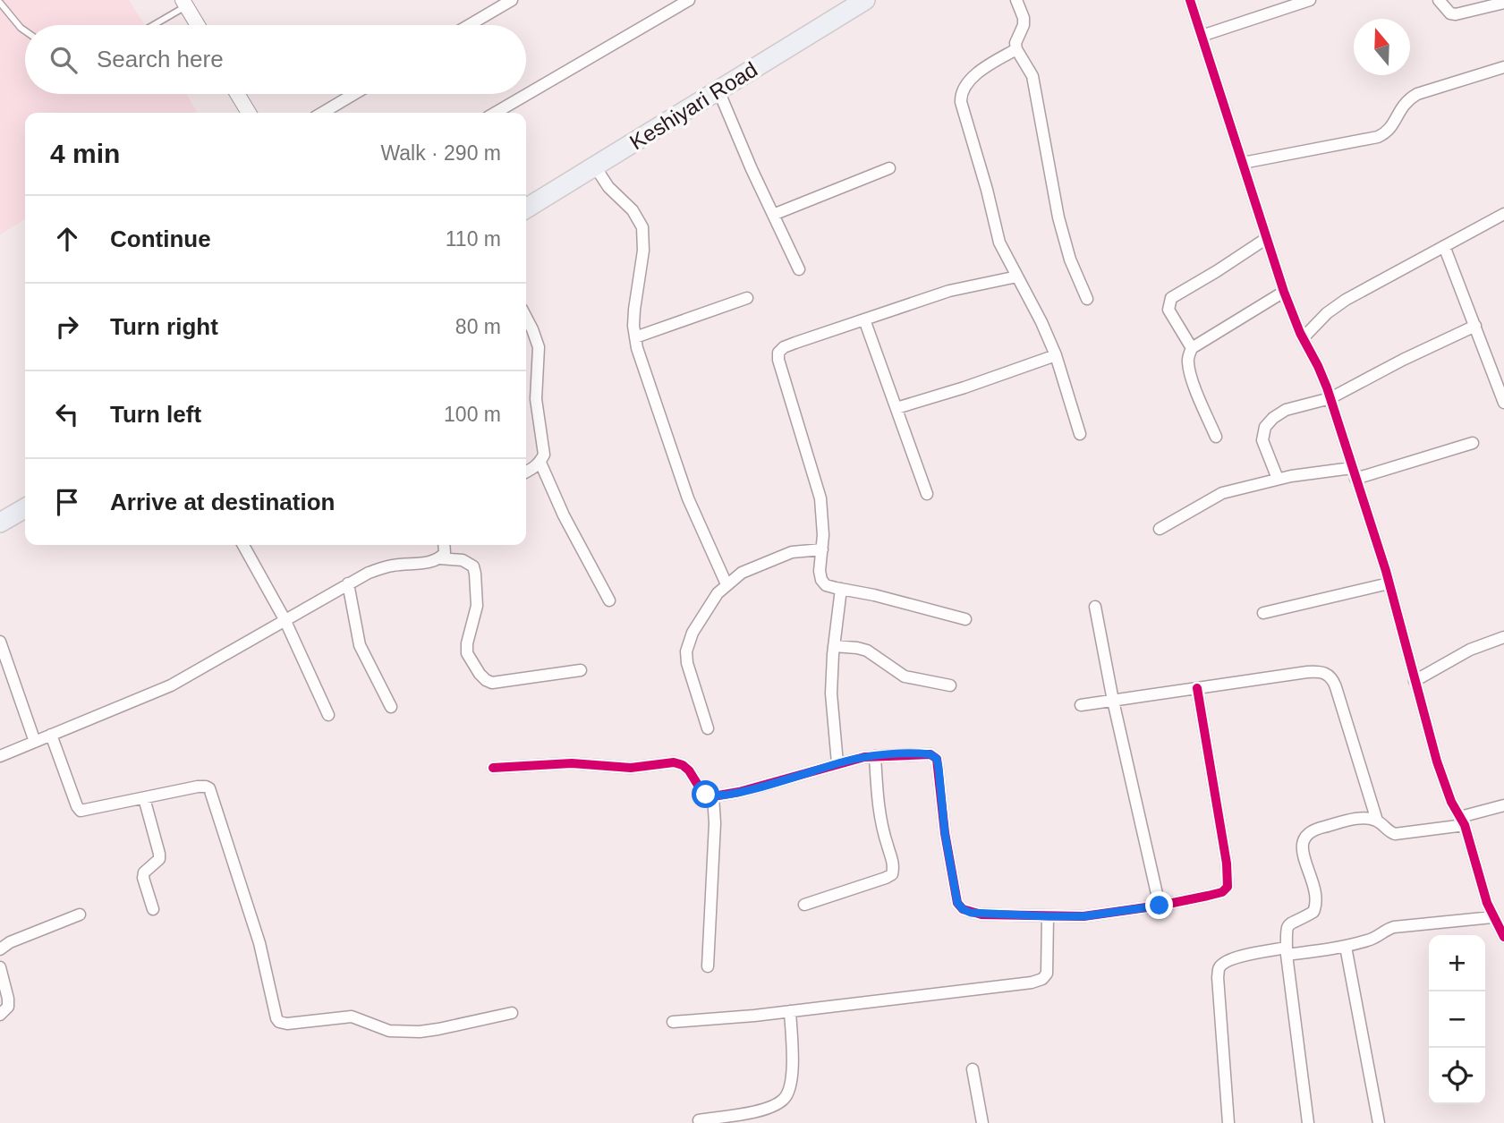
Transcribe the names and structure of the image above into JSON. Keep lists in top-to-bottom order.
{
  "streets": {
    "main road": ["Keshiyari Road"]
  },
  "north": "top",
  "page": {
    "search": "Search here",
    "heading": ["4 min", "Walk · 290 m"],
    "list": [
      ["Continue", "110 m"],
      ["Turn right", "80 m"],
      ["Turn left", "100 m"],
      "Arrive at destination"
    ],
    "map_buttons": ["+", "−"]
  }
}
